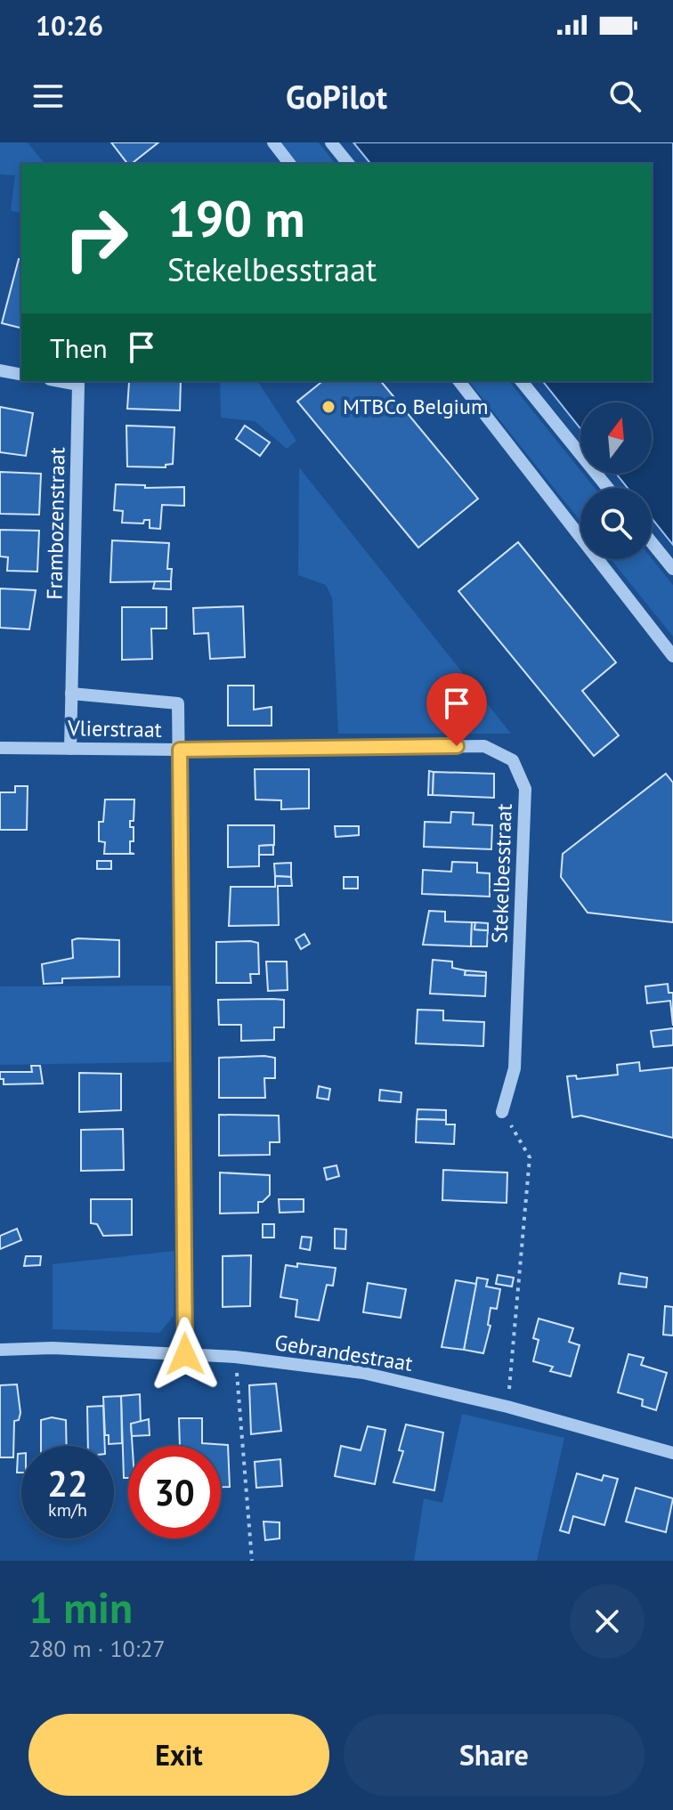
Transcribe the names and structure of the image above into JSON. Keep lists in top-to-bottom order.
{
  "streets": {
    "street": [
      "Frambozenstraat",
      "Vlierstraat",
      "Stekelbesstraat",
      "Gebrandestraat"
    ]
  },
  "crossings": [
    ["Frambozenstraat", "Vlierstraat"],
    ["Vlierstraat", "Stekelbesstraat"],
    ["Vlierstraat", "Gebrandestraat"]
  ],
  "places": ["MTBCo Belgium"],
  "north": "top",
  "page": {
    "status": "10:26",
    "header": "GoPilot",
    "turn": ["190 m", "Stekelbesstraat"],
    "then": "Then",
    "speed": "22 km/h",
    "limit": "30",
    "heading": ["1 min", "280 m · 10:27"],
    "buttons": ["Exit", "Share"]
  }
}
